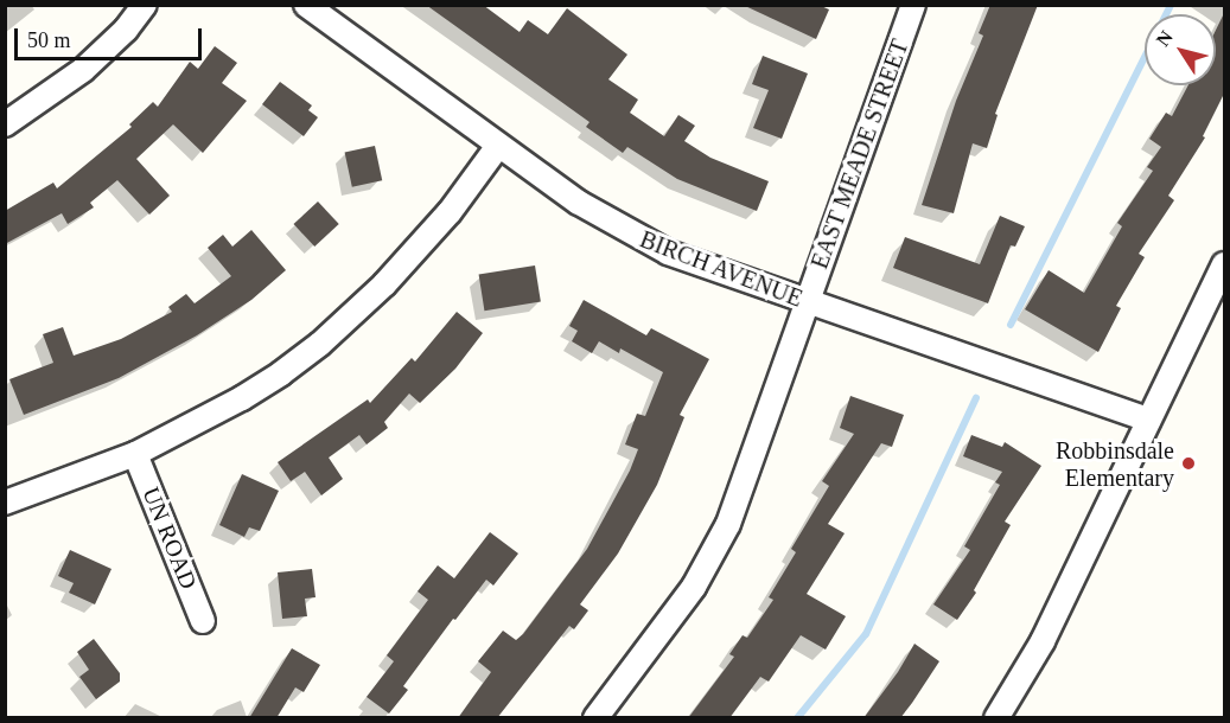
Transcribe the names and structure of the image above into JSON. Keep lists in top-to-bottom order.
{
  "streets": {
    "street": ["EAST MEADE STREET", "BIRCH AVENUE", "UN ROAD"]
  },
  "crossings": [
    ["EAST MEADE STREET", "BIRCH AVENUE"]
  ],
  "places": ["Robbinsdale Elementary"],
  "scale_bar": "50 m",
  "north": "top left"
}
